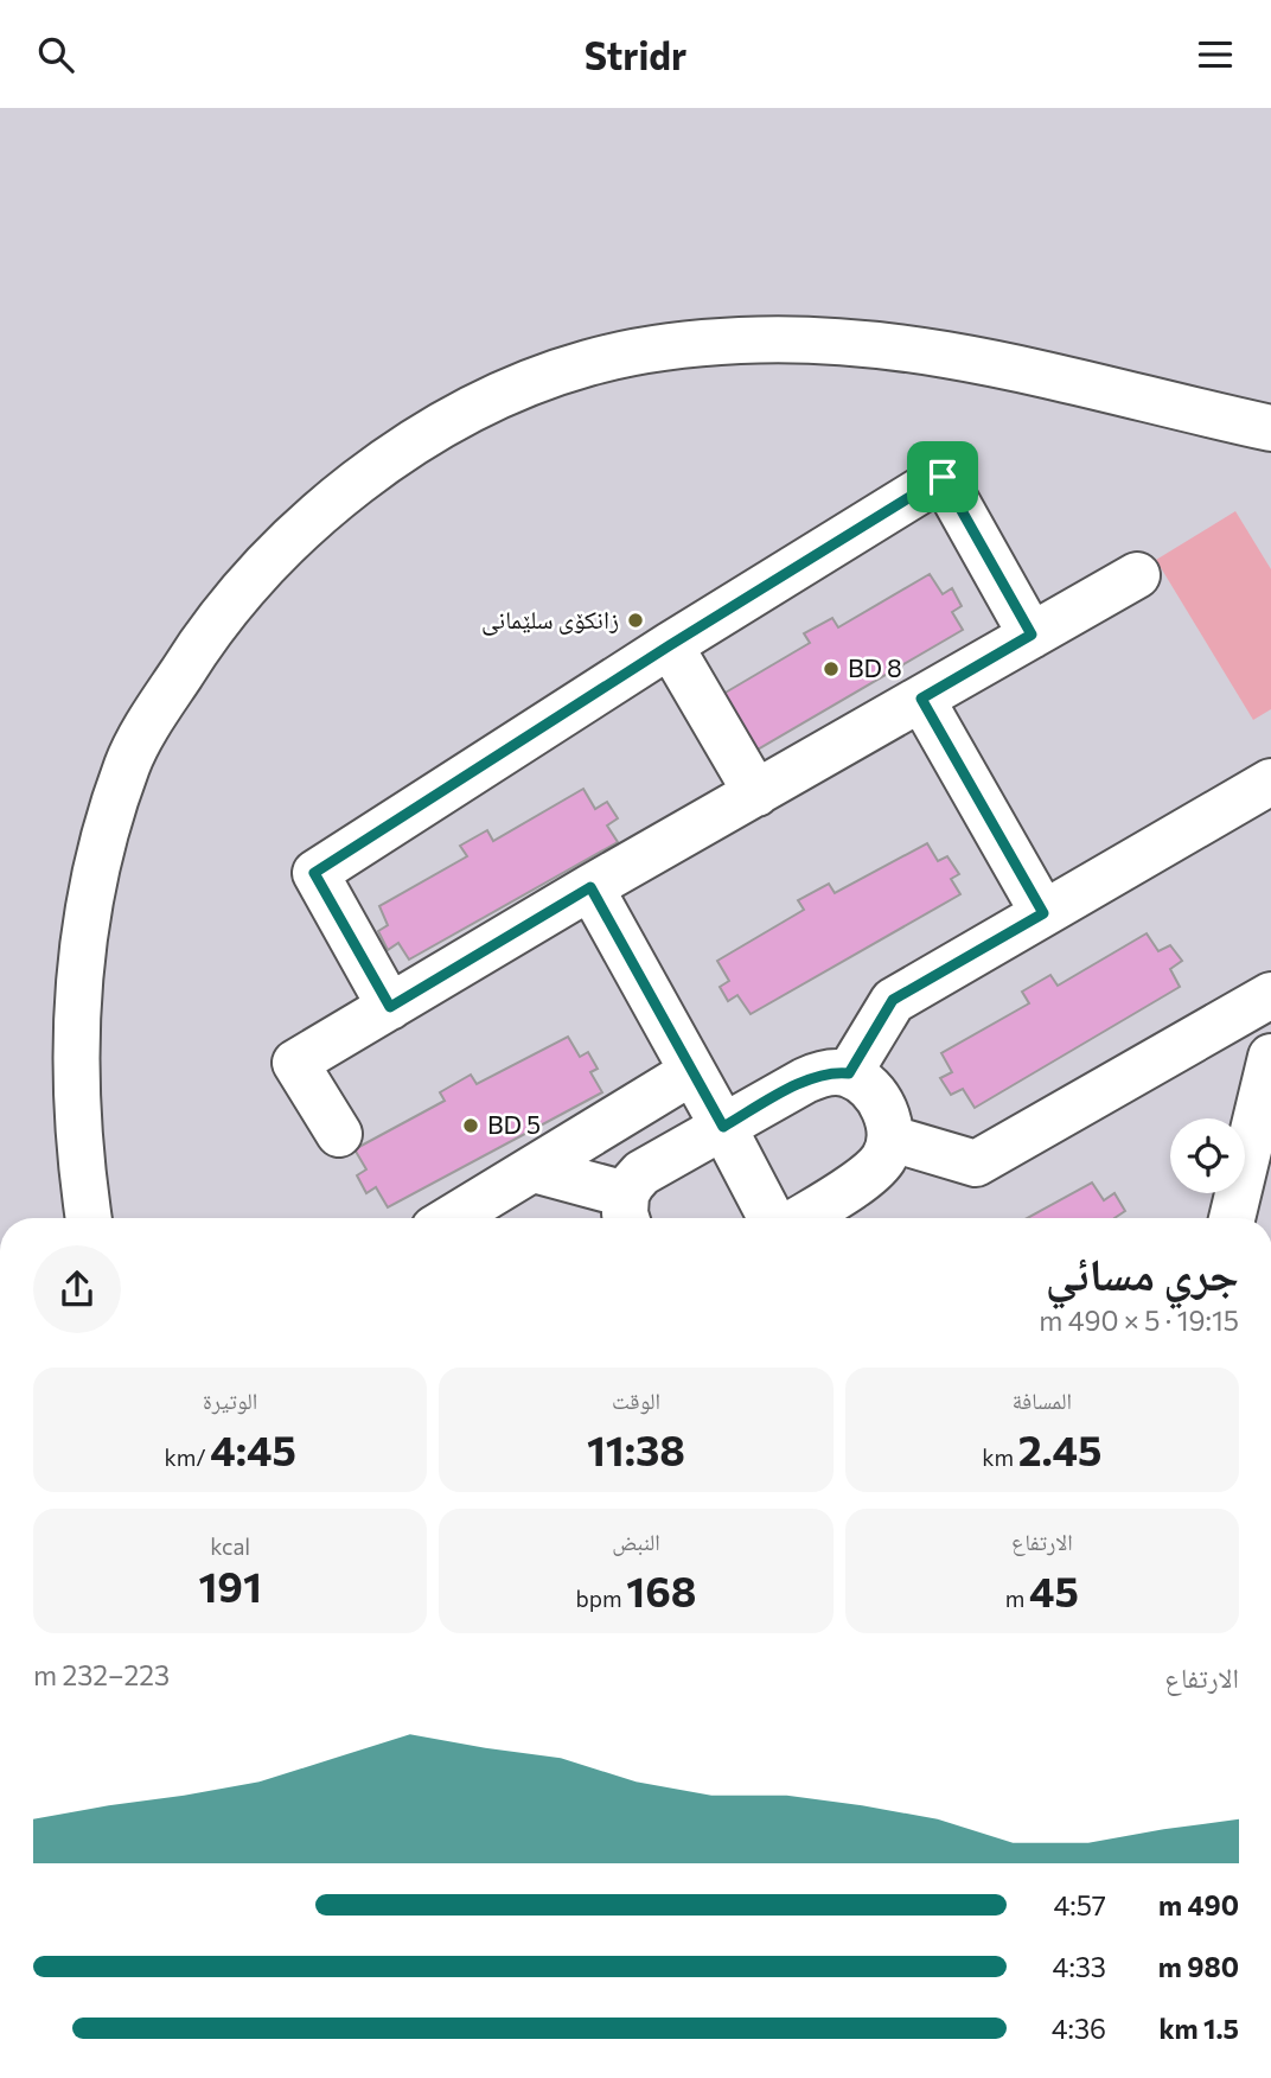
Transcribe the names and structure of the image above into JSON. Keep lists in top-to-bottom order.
{
  "places": ["زانکۆی سلێمانی", "BD 8", "BD 5"],
  "page": {
    "header": "Stridr",
    "heading": ["جري مسائي", "19:15 · 5 × 490 m"],
    "stats": [
      ["المسافة", "2.45 km"],
      ["الوقت", "11:38"],
      ["الوتيرة", "4:45 /km"],
      ["الارتفاع", "45 m"],
      ["النبض", "168 bpm"],
      ["kcal", "191"]
    ],
    "chart": ["الارتفاع", "223–232 m"],
    "list": [
      {
        "name": "490 m",
        "note": "4:57"
      },
      {
        "name": "980 m",
        "note": "4:33"
      },
      {
        "name": "1.5 km",
        "note": "4:36"
      }
    ]
  }
}
